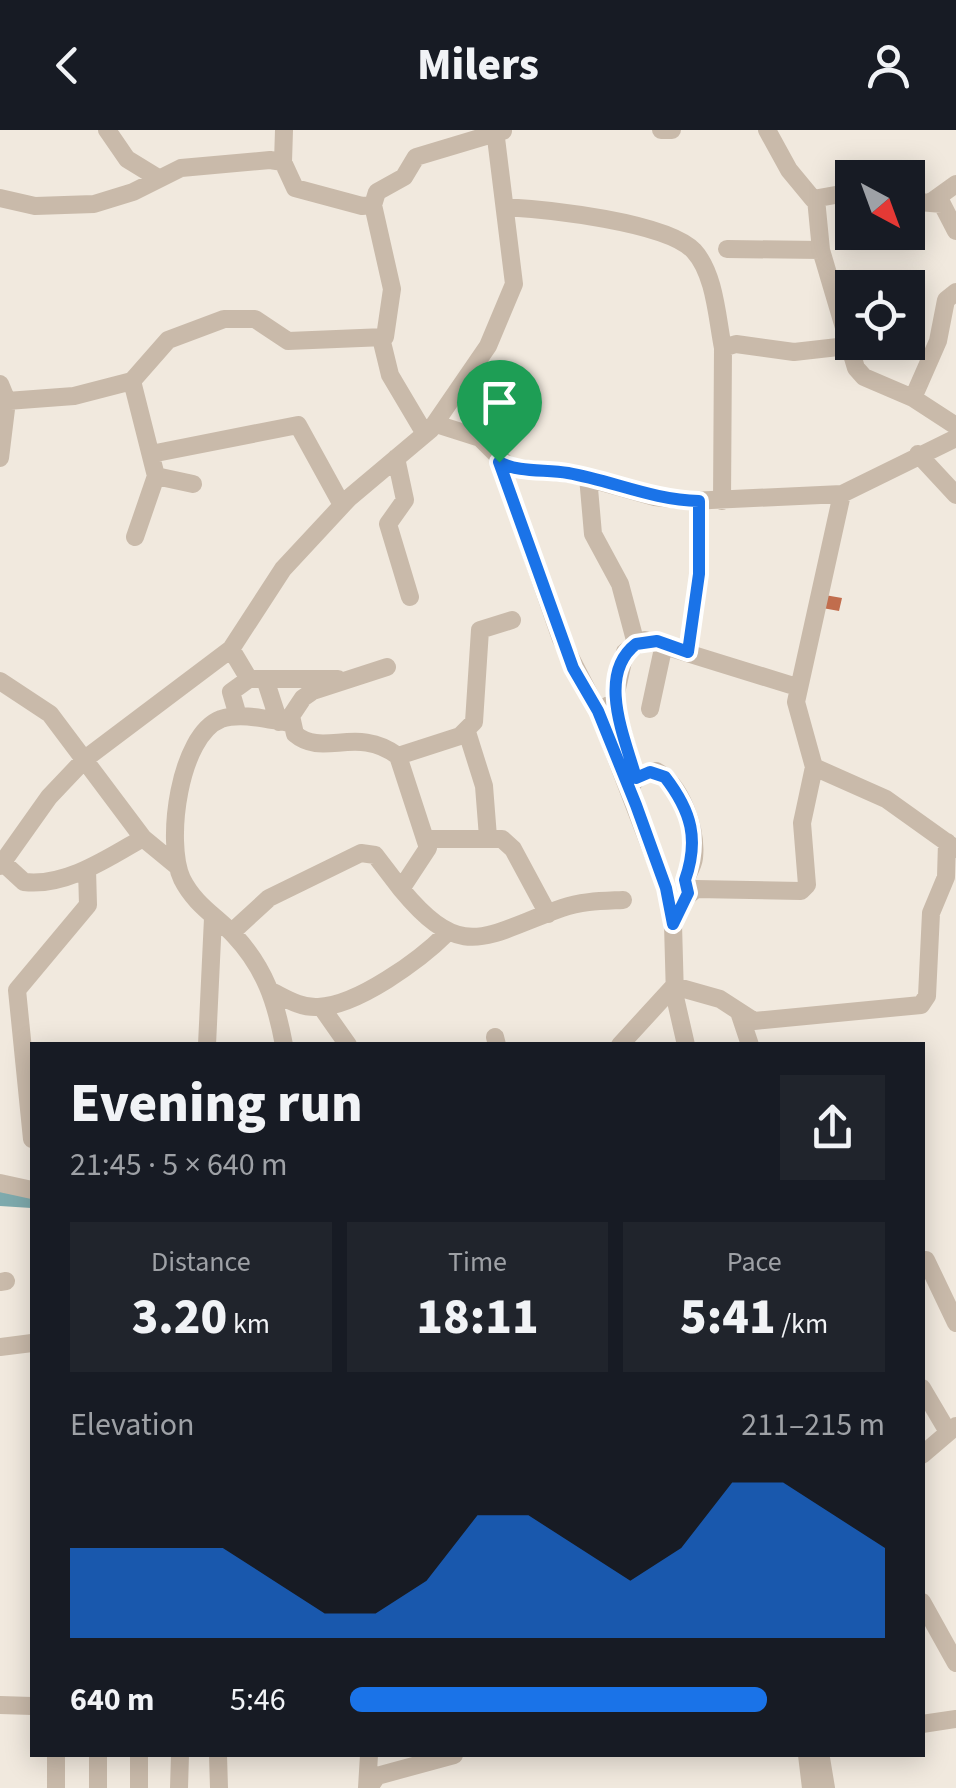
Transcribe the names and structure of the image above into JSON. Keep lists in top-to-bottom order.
{
  "north": "bottom right",
  "page": {
    "header": "Milers",
    "heading": ["Evening run", "21:45 · 5 × 640 m"],
    "stats": [
      ["Distance", "3.20 km"],
      ["Time", "18:11"],
      ["Pace", "5:41 /km"]
    ],
    "chart": ["Elevation", "211–215 m"],
    "list": [
      {
        "name": "640 m",
        "note": "5:46"
      }
    ]
  }
}
